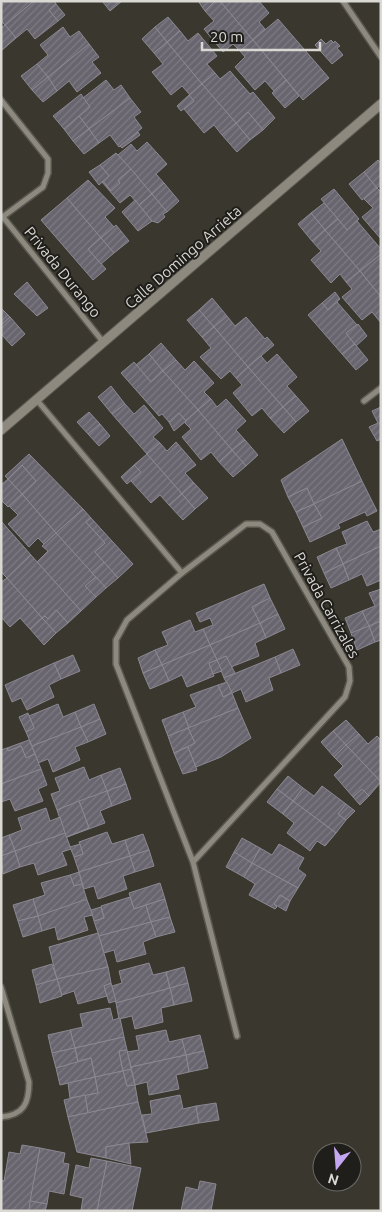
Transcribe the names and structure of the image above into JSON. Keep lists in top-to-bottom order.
{
  "streets": {
    "street": ["Calle Domingo Arrieta", "Privada Durango", "Privada Carrizales"]
  },
  "crossings": [
    ["Calle Domingo Arrieta", "Privada Durango"]
  ],
  "scale_bar": "20 m",
  "north": "bottom"
}
